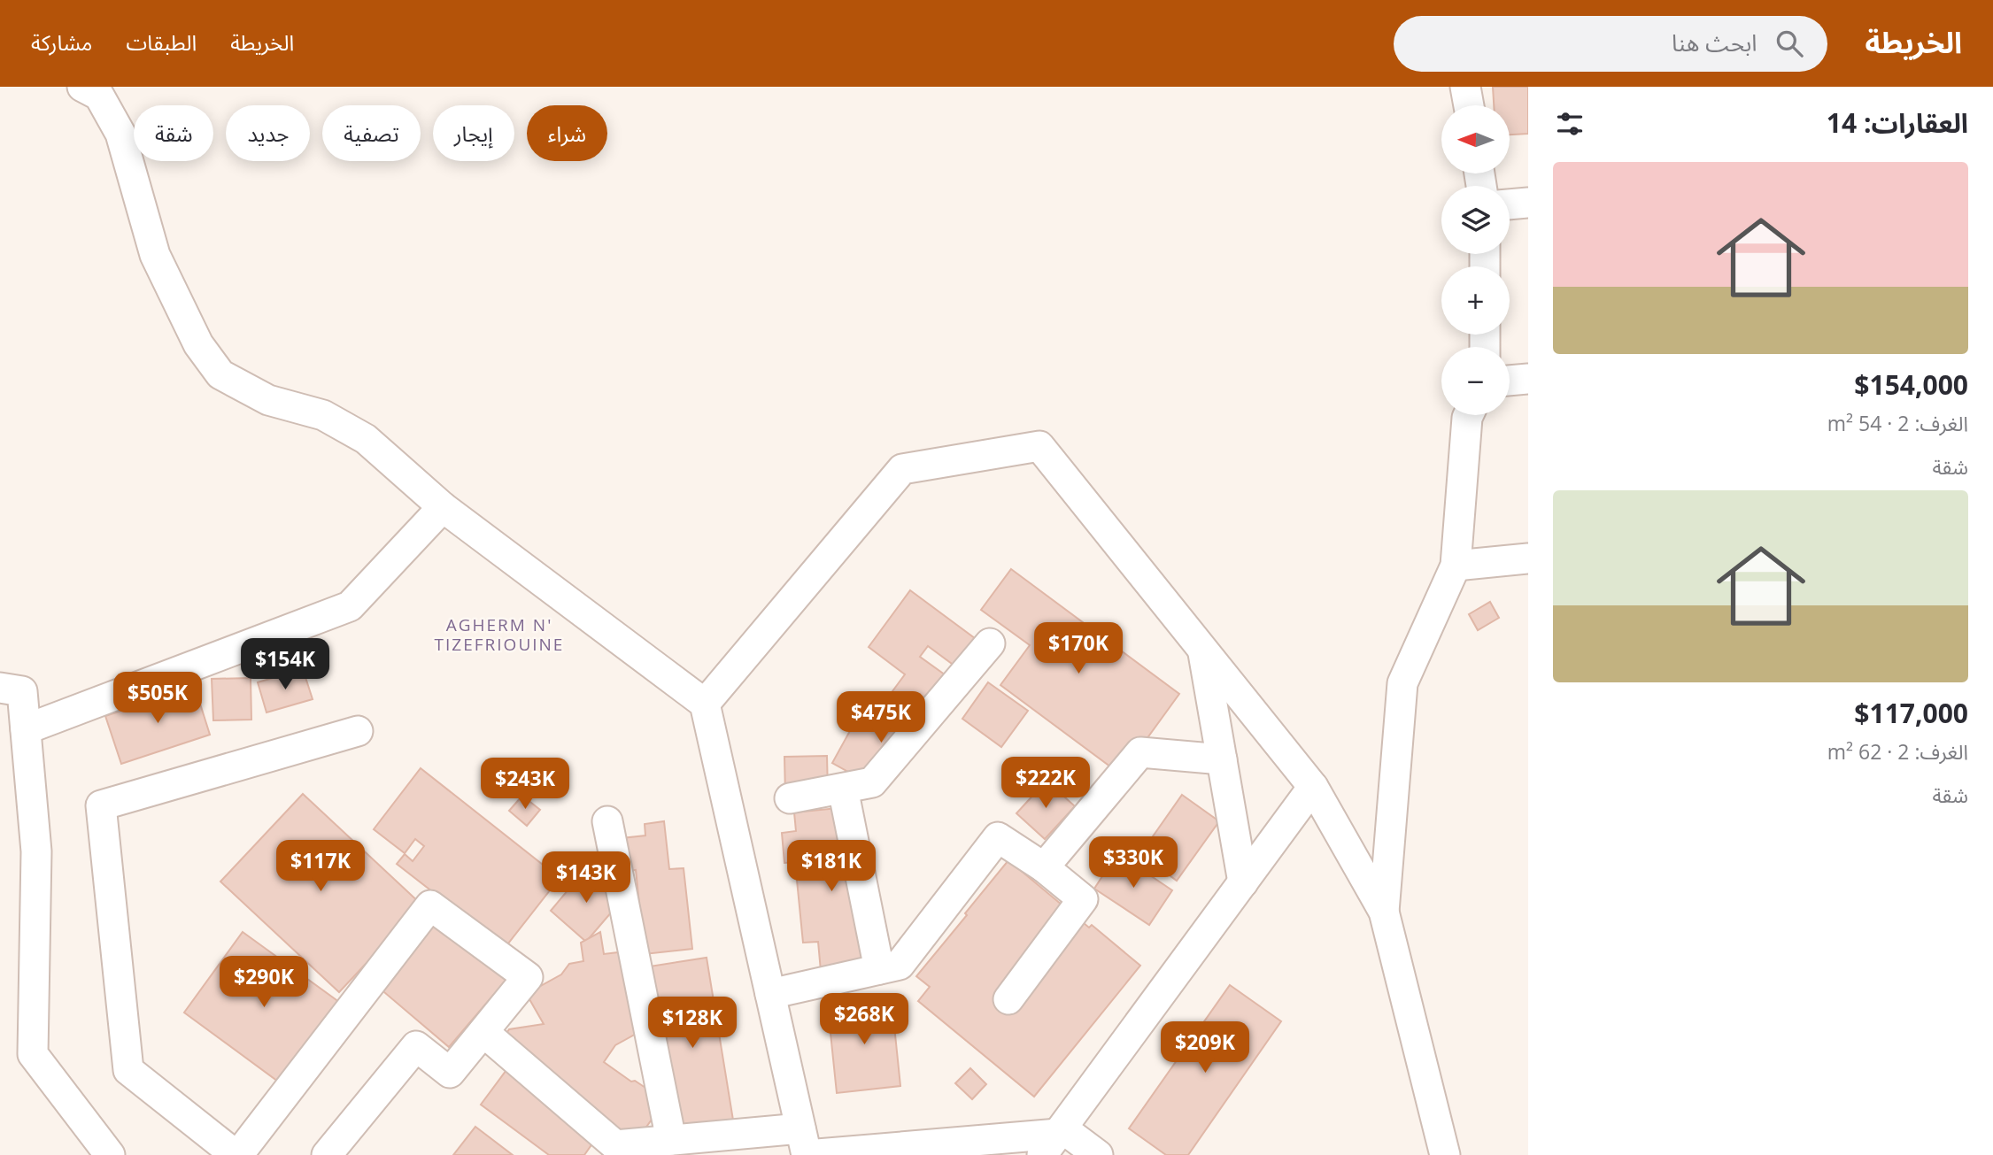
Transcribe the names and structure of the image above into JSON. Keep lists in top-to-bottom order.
{
  "districts": ["AGHERM N' TIZEFRIOUINE"],
  "north": "left",
  "page": {
    "header": "الخريطة",
    "search": "ابحث هنا",
    "nav": ["الخريطة", "الطبقات", "مشاركة"],
    "heading": "العقارات: 14",
    "map_buttons": ["+", "−"],
    "chip": [
      "شراء",
      "إيجار",
      "تصفية",
      "جديد",
      "شقة"
    ],
    "list": [
      {
        "name": "$154,000",
        "note": "الغرف: 2 · 54 m² · شقة"
      },
      {
        "name": "$117,000",
        "note": "الغرف: 2 · 62 m² · شقة"
      }
    ],
    "price": [
      "$170K",
      "$154K",
      "$505K",
      "$475K",
      "$222K",
      "$243K",
      "$330K",
      "$117K",
      "$181K",
      "$143K",
      "$290K",
      "$268K",
      "$128K",
      "$209K"
    ]
  }
}
